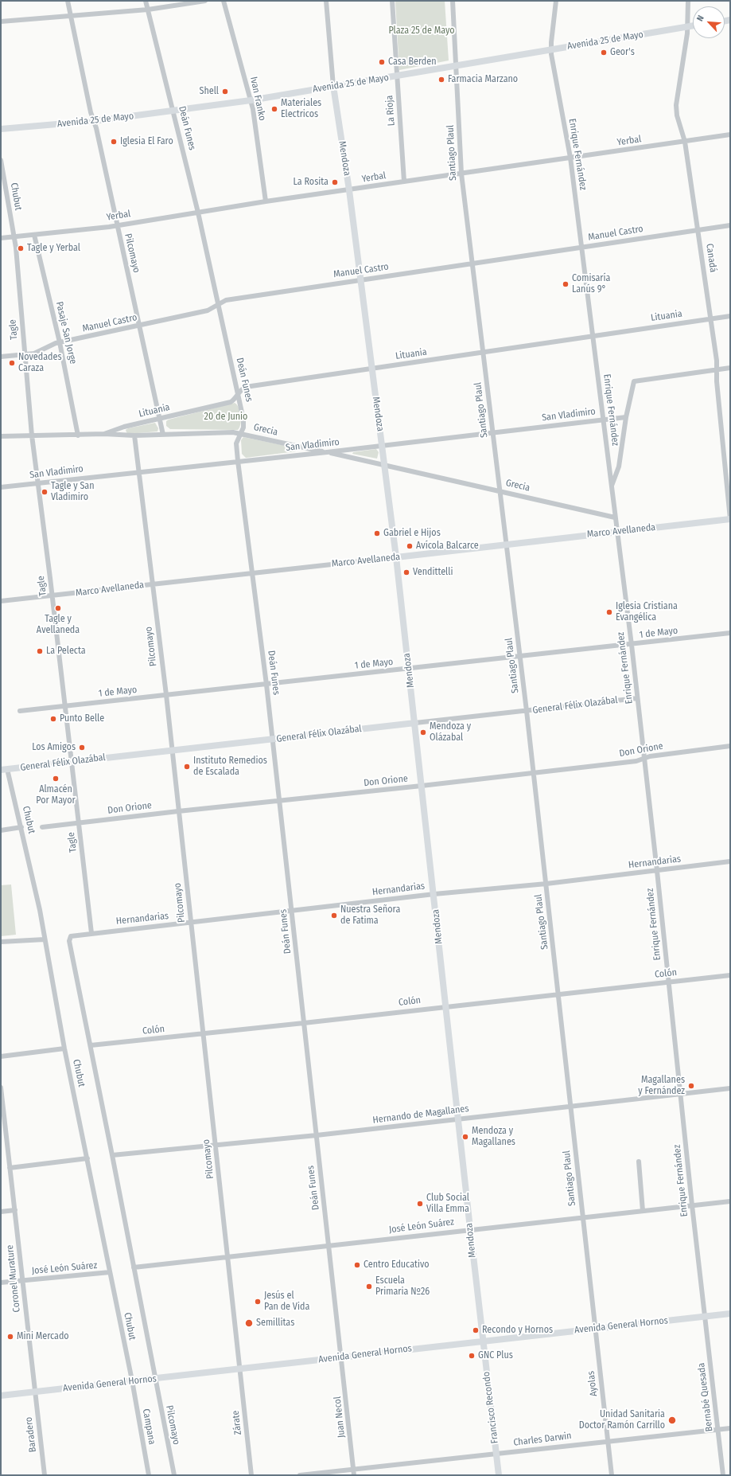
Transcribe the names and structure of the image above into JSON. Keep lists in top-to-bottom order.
{
  "streets": {
    "street": [
      "Avenida 25 de Mayo",
      "Ivan Franko",
      "La Rioja",
      "Deán Funes",
      "Yerbal",
      "Santiago Plaul",
      "Enrique Fernández",
      "Mendoza",
      "Chubut",
      "Manuel Castro",
      "Pilcomayo",
      "Canadá",
      "Lituania",
      "Tagle",
      "Pasaje San Jorge",
      "San Vladimiro",
      "Grecia",
      "Marco Avellaneda",
      "1 de Mayo",
      "General Félix Olazábal",
      "Don Orione",
      "Hernandarias",
      "Colón",
      "Hernando de Magallanes",
      "José León Suárez",
      "Coronel Murature",
      "Avenida General Hornos",
      "Ayolas",
      "Bernabé Quesada",
      "Francisco Recondo",
      "Juan Necol",
      "Zárate",
      "Campana",
      "Baradero",
      "Charles Darwin"
    ]
  },
  "crossings": [
    ["Avenida 25 de Mayo", "Ivan Franko"],
    ["Avenida 25 de Mayo", "La Rioja"],
    ["Avenida 25 de Mayo", "Deán Funes"],
    ["Avenida 25 de Mayo", "Santiago Plaul"],
    ["Avenida 25 de Mayo", "Enrique Fernández"],
    ["Avenida 25 de Mayo", "Mendoza"],
    ["Avenida 25 de Mayo", "Pilcomayo"],
    ["Avenida 25 de Mayo", "Canadá"],
    ["Ivan Franko", "Yerbal"],
    ["La Rioja", "Yerbal"],
    ["Deán Funes", "Yerbal"],
    ["Deán Funes", "Manuel Castro"],
    ["Deán Funes", "Lituania"],
    ["Deán Funes", "San Vladimiro"],
    ["Deán Funes", "Grecia"],
    ["Deán Funes", "Marco Avellaneda"],
    ["Deán Funes", "1 de Mayo"],
    ["Deán Funes", "General Félix Olazábal"],
    ["Deán Funes", "Don Orione"],
    ["Deán Funes", "Hernandarias"],
    ["Deán Funes", "Colón"],
    ["Deán Funes", "Hernando de Magallanes"],
    ["Deán Funes", "José León Suárez"],
    ["Deán Funes", "Avenida General Hornos"],
    ["Deán Funes", "Juan Necol"],
    ["Yerbal", "Santiago Plaul"],
    ["Yerbal", "Enrique Fernández"],
    ["Yerbal", "Mendoza"],
    ["Yerbal", "Chubut"],
    ["Yerbal", "Pilcomayo"],
    ["Yerbal", "Canadá"],
    ["Yerbal", "Tagle"],
    ["Yerbal", "Pasaje San Jorge"],
    ["Santiago Plaul", "Manuel Castro"],
    ["Santiago Plaul", "Lituania"],
    ["Santiago Plaul", "San Vladimiro"],
    ["Santiago Plaul", "Grecia"],
    ["Santiago Plaul", "Marco Avellaneda"],
    ["Santiago Plaul", "1 de Mayo"],
    ["Santiago Plaul", "General Félix Olazábal"],
    ["Santiago Plaul", "Don Orione"],
    ["Santiago Plaul", "Hernandarias"],
    ["Santiago Plaul", "Colón"],
    ["Santiago Plaul", "Hernando de Magallanes"],
    ["Santiago Plaul", "José León Suárez"],
    ["Santiago Plaul", "Avenida General Hornos"],
    ["Santiago Plaul", "Ayolas"],
    ["Enrique Fernández", "Manuel Castro"],
    ["Enrique Fernández", "Lituania"],
    ["Enrique Fernández", "San Vladimiro"],
    ["Enrique Fernández", "Grecia"],
    ["Enrique Fernández", "Marco Avellaneda"],
    ["Enrique Fernández", "1 de Mayo"],
    ["Enrique Fernández", "General Félix Olazábal"],
    ["Enrique Fernández", "Don Orione"],
    ["Enrique Fernández", "Hernandarias"],
    ["Enrique Fernández", "Colón"],
    ["Enrique Fernández", "Hernando de Magallanes"],
    ["Enrique Fernández", "José León Suárez"],
    ["Enrique Fernández", "Avenida General Hornos"],
    ["Enrique Fernández", "Bernabé Quesada"],
    ["Mendoza", "Manuel Castro"],
    ["Mendoza", "Lituania"],
    ["Mendoza", "San Vladimiro"],
    ["Mendoza", "Grecia"],
    ["Mendoza", "Marco Avellaneda"],
    ["Mendoza", "1 de Mayo"],
    ["Mendoza", "General Félix Olazábal"],
    ["Mendoza", "Don Orione"],
    ["Mendoza", "Hernandarias"],
    ["Mendoza", "Colón"],
    ["Mendoza", "Hernando de Magallanes"],
    ["Mendoza", "José León Suárez"],
    ["Mendoza", "Avenida General Hornos"],
    ["Mendoza", "Francisco Recondo"],
    ["Chubut", "Pilcomayo"],
    ["Chubut", "Tagle"],
    ["Chubut", "General Félix Olazábal"],
    ["Chubut", "Hernandarias"],
    ["Chubut", "Colón"],
    ["Chubut", "Hernando de Magallanes"],
    ["Chubut", "José León Suárez"],
    ["Chubut", "Avenida General Hornos"],
    ["Chubut", "Campana"],
    ["Manuel Castro", "Pilcomayo"],
    ["Manuel Castro", "Canadá"],
    ["Manuel Castro", "Tagle"],
    ["Manuel Castro", "Pasaje San Jorge"],
    ["Pilcomayo", "Lituania"],
    ["Pilcomayo", "San Vladimiro"],
    ["Pilcomayo", "Grecia"],
    ["Pilcomayo", "Marco Avellaneda"],
    ["Pilcomayo", "1 de Mayo"],
    ["Pilcomayo", "General Félix Olazábal"],
    ["Pilcomayo", "Don Orione"],
    ["Pilcomayo", "Hernandarias"],
    ["Pilcomayo", "Colón"],
    ["Pilcomayo", "Hernando de Magallanes"],
    ["Pilcomayo", "José León Suárez"],
    ["Pilcomayo", "Avenida General Hornos"],
    ["Pilcomayo", "Zárate"],
    ["Canadá", "Lituania"],
    ["Canadá", "Marco Avellaneda"],
    ["Lituania", "Grecia"],
    ["Tagle", "San Vladimiro"],
    ["Tagle", "Grecia"],
    ["Tagle", "Marco Avellaneda"],
    ["Tagle", "1 de Mayo"],
    ["Tagle", "General Félix Olazábal"],
    ["Tagle", "Don Orione"],
    ["Tagle", "Hernandarias"],
    ["Pasaje San Jorge", "Grecia"],
    ["San Vladimiro", "Grecia"],
    ["José León Suárez", "Coronel Murature"],
    ["Coronel Murature", "Avenida General Hornos"],
    ["Coronel Murature", "Baradero"],
    ["Avenida General Hornos", "Ayolas"],
    ["Avenida General Hornos", "Bernabé Quesada"],
    ["Avenida General Hornos", "Francisco Recondo"],
    ["Avenida General Hornos", "Juan Necol"],
    ["Avenida General Hornos", "Zárate"],
    ["Avenida General Hornos", "Campana"],
    ["Avenida General Hornos", "Baradero"],
    ["Ayolas", "Charles Darwin"],
    ["Bernabé Quesada", "Charles Darwin"],
    ["Francisco Recondo", "Charles Darwin"],
    ["Juan Necol", "Charles Darwin"]
  ],
  "parks": ["Plaza 25 de Mayo", "20 de Junio"],
  "places": [
    "Geor's",
    "Casa Berden",
    "Farmacia Marzano",
    "Shell",
    "Materiales Electricos",
    "Iglesia El Faro",
    "La Rosita",
    "Tagle y Yerbal",
    "Comisaría Lanús 9°",
    "Novedades Caraza",
    "Tagle y San Vladimiro",
    "Gabriel e Hijos",
    "Avícola Balcarce",
    "Vendittelli",
    "Tagle y Avellaneda",
    "Iglesia Cristiana Evangélica",
    "La Pelecta",
    "Punto Belle",
    "Mendoza y Olázabal",
    "Los Amigos",
    "Instituto Remedios de Escalada",
    "Almacén Por Mayor",
    "Nuestra Señora de Fatima",
    "Magallanes y Fernández",
    "Mendoza y Magallanes",
    "Club Social Villa Emma",
    "Centro Educativo",
    "Escuela Primaria Nº26",
    "Jesús el Pan de Vida",
    "Semillitas",
    "Recondo y Hornos",
    "Mini Mercado",
    "GNC Plus",
    "Unidad Sanitaria Doctor Ramón Carrillo"
  ],
  "north": "top left"
}
